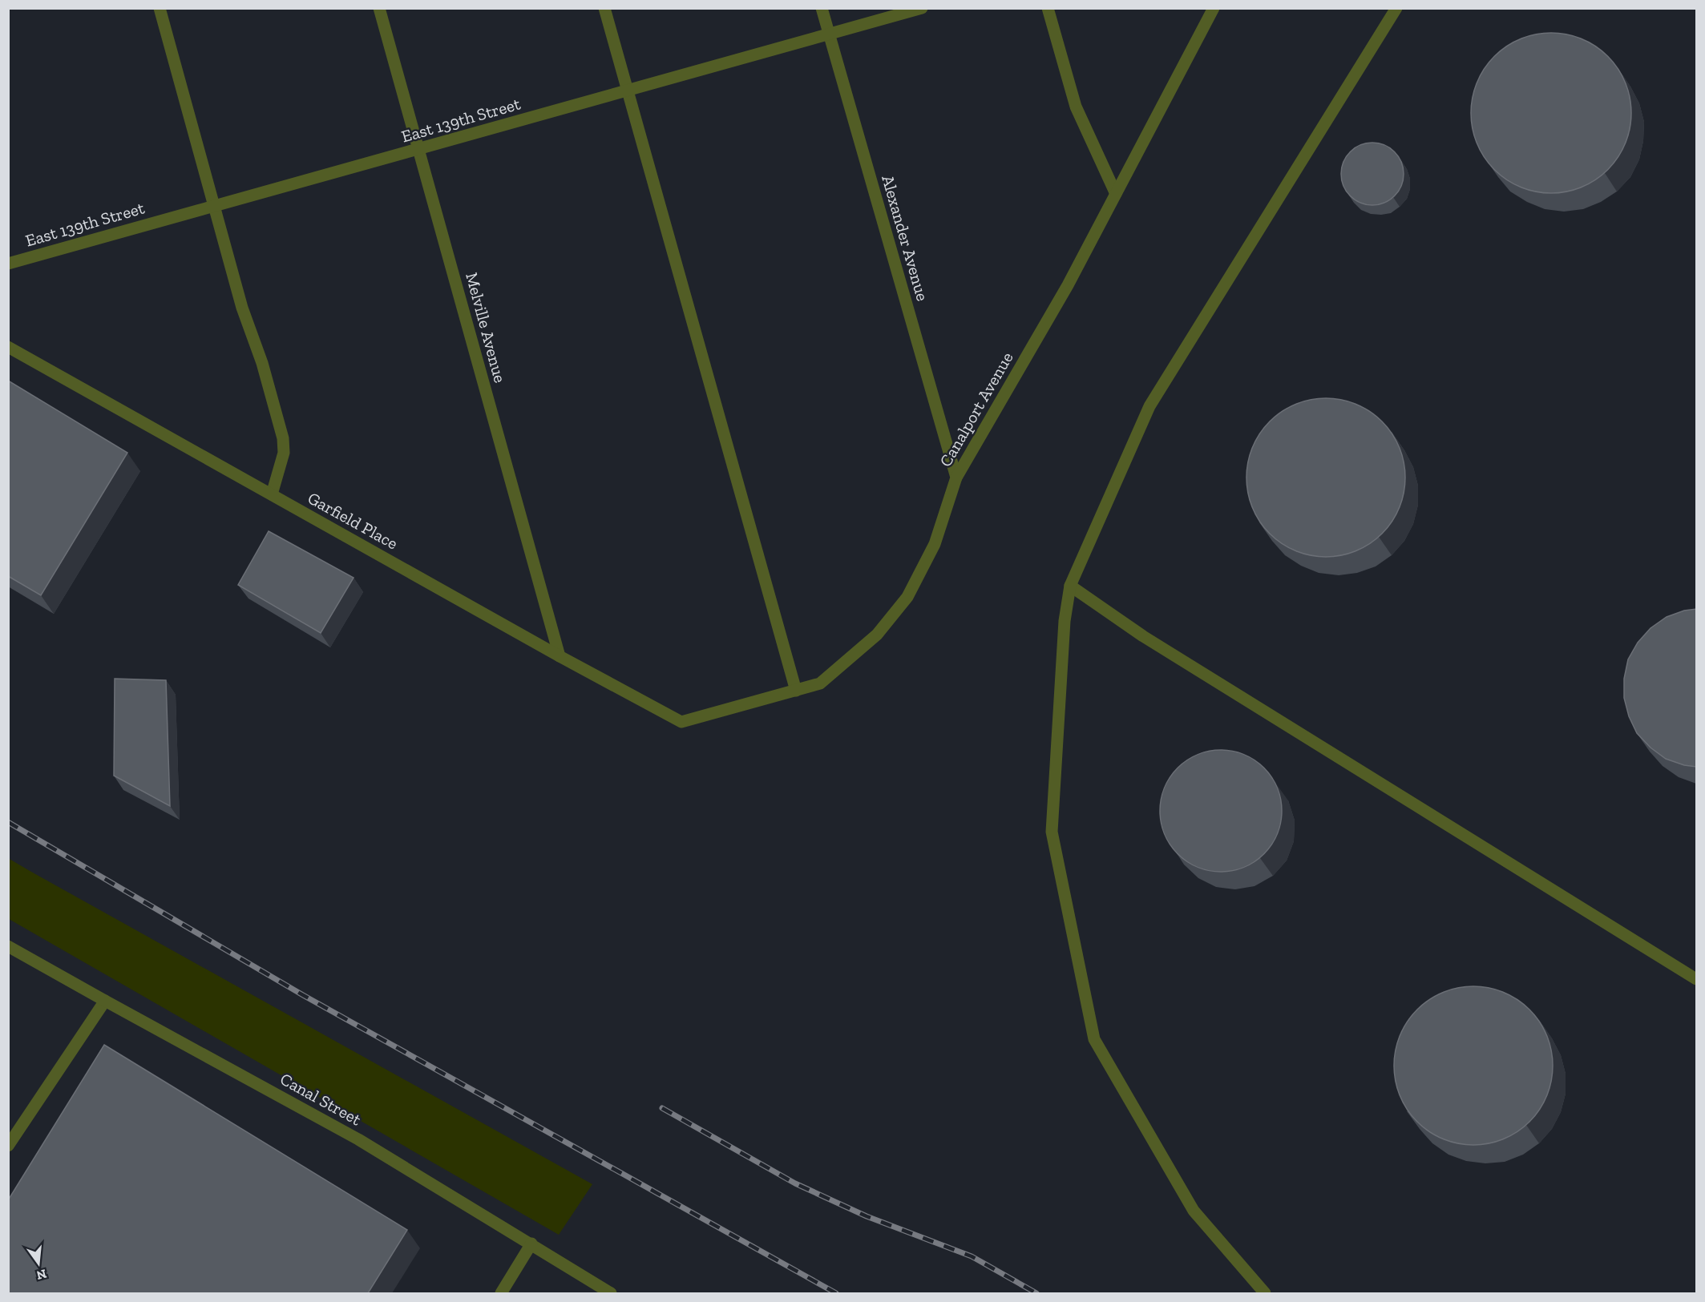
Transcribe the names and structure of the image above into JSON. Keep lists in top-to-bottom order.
{
  "streets": {
    "street": [
      "East 139th Street",
      "Alexander Avenue",
      "Melville Avenue",
      "Canalport Avenue",
      "Garfield Place",
      "Canal Street"
    ]
  },
  "crossings": [
    ["East 139th Street", "Alexander Avenue"],
    ["East 139th Street", "Melville Avenue"],
    ["Alexander Avenue", "Canalport Avenue"],
    ["Melville Avenue", "Garfield Place"],
    ["Canalport Avenue", "Garfield Place"]
  ],
  "north": "bottom"
}
